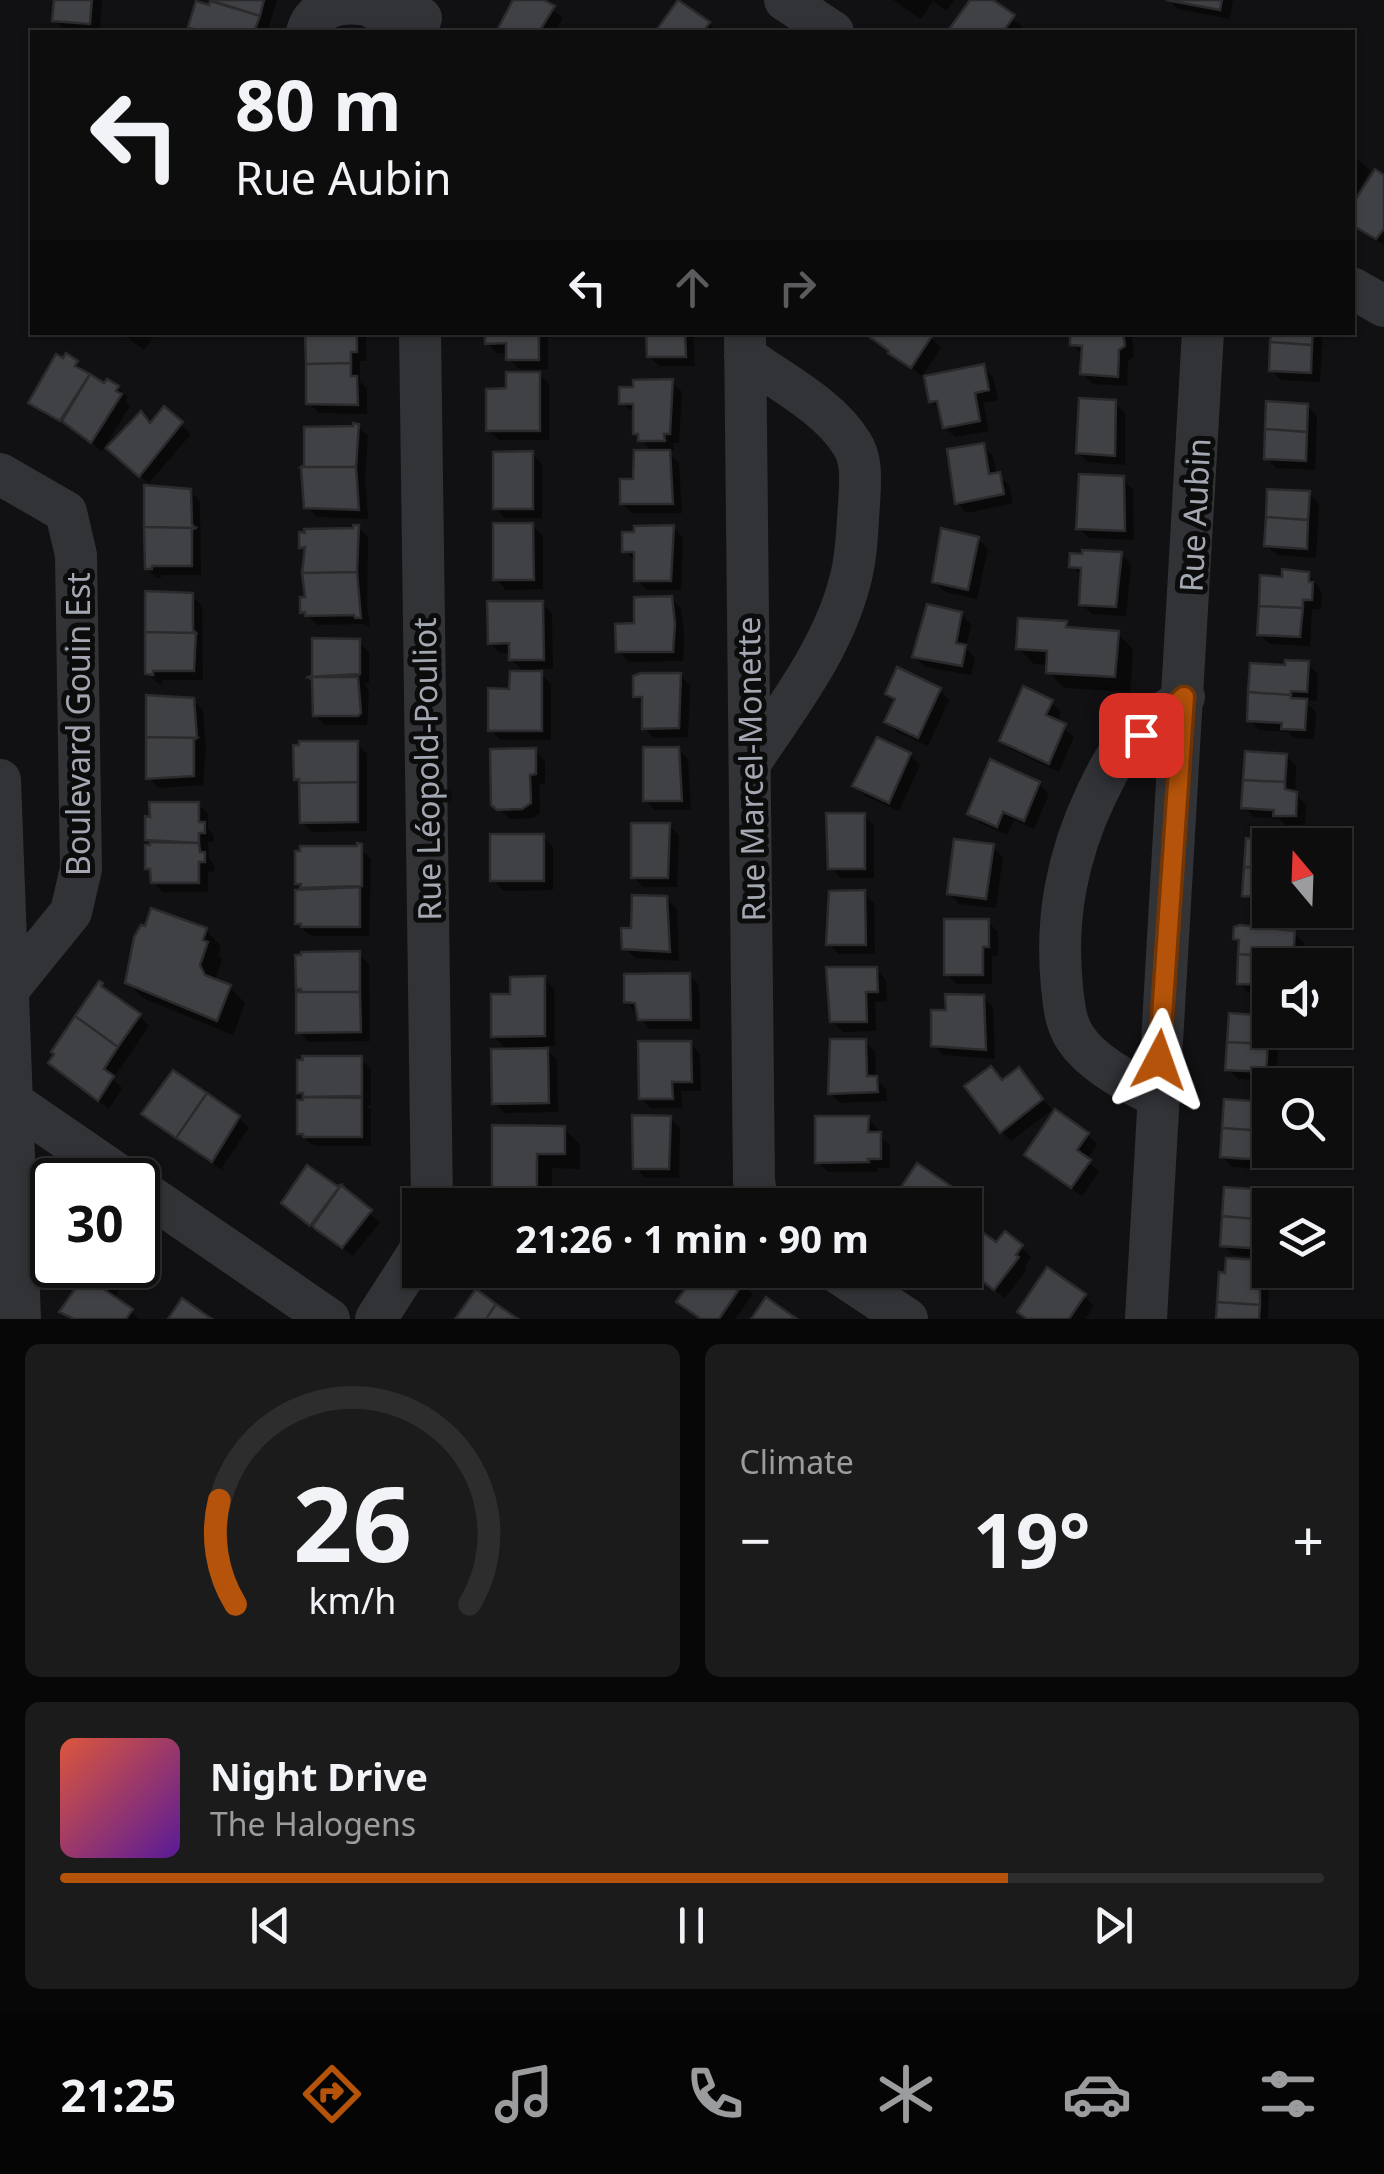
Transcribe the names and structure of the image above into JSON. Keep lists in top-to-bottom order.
{
  "streets": {
    "street": [
      "Rue Aubin",
      "Boulevard Gouin Est",
      "Rue Léopold-Pouliot",
      "Rue Marcel-Monette"
    ]
  },
  "north": "top",
  "page": {
    "turn": ["80 m", "Rue Aubin"],
    "limit": "30",
    "trip": "21:26 · 1 min · 90 m",
    "tile": "Climate",
    "heat": ["−", "19°", "+"],
    "song": ["Night Drive", "The Halogens"],
    "tabs": "21:25",
    "gauge": ["26", "km/h"]
  }
}
